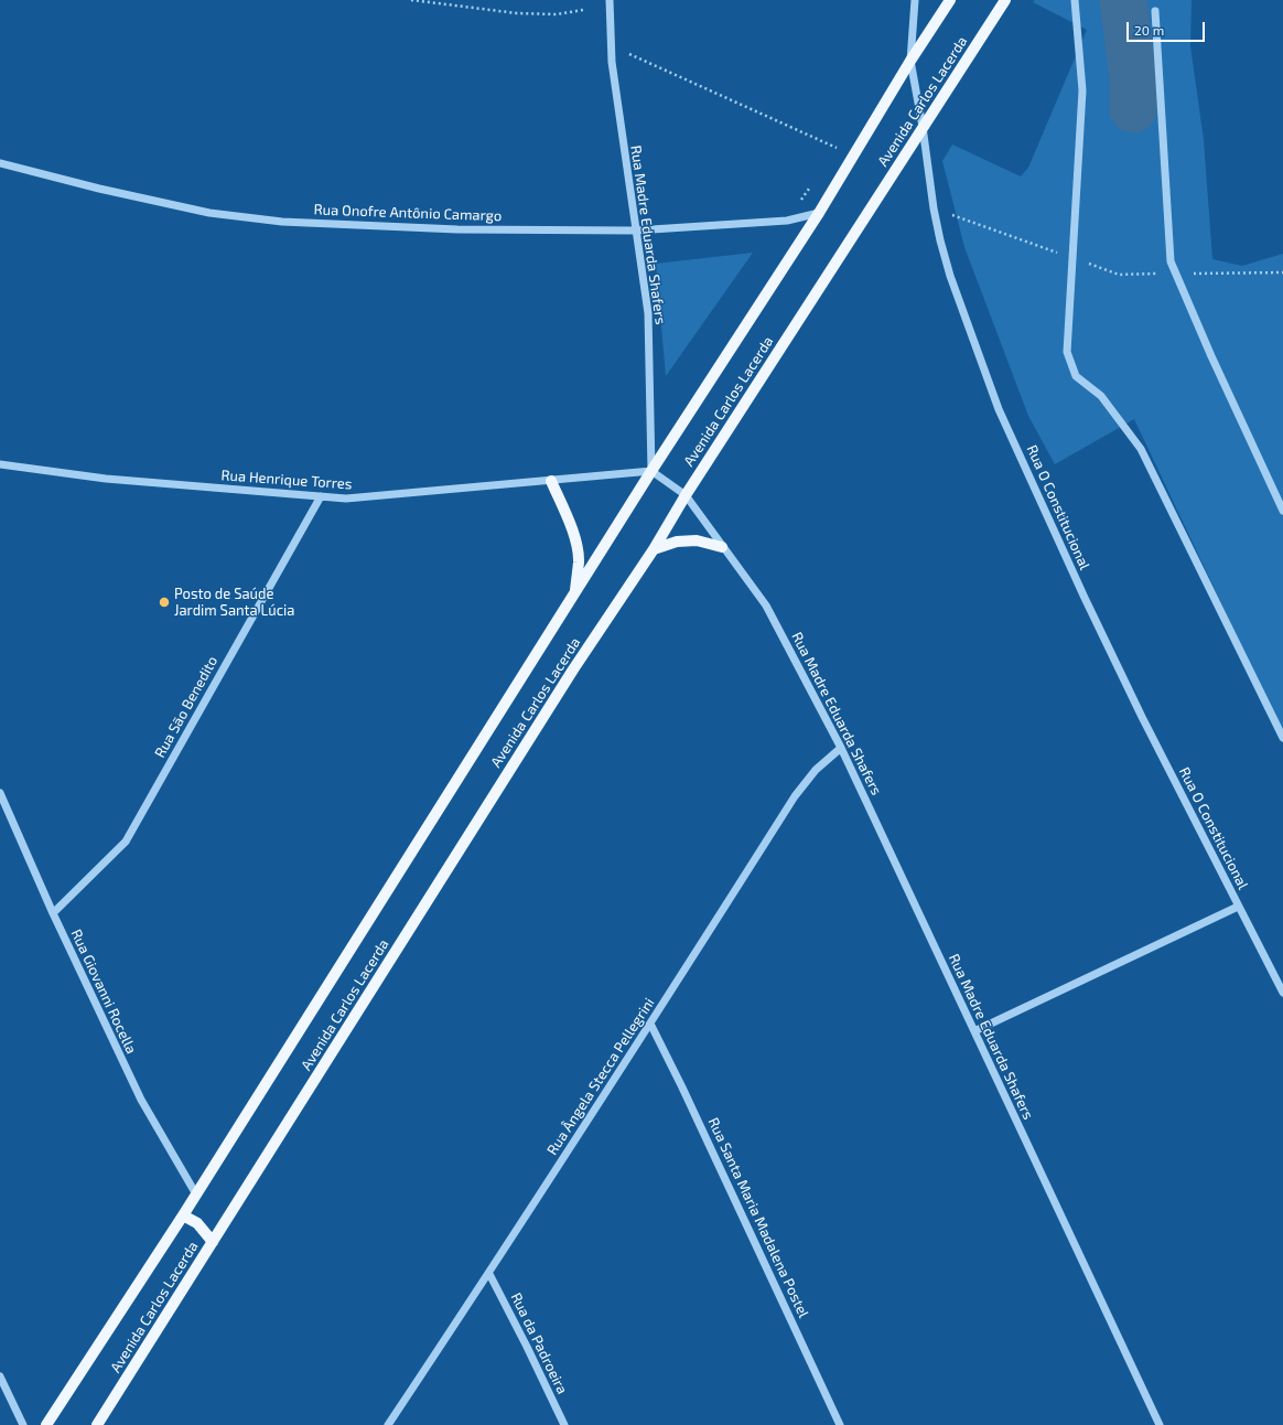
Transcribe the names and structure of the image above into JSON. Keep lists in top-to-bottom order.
{
  "streets": {
    "main road": ["Avenida Carlos Lacerda"],
    "street": [
      "Rua Onofre Antônio Camargo",
      "Rua Madre Eduarda Shafers",
      "Rua Henrique Torres",
      "Rua O Constitucional",
      "Rua São Benedito",
      "Rua Giovanni Rocella",
      "Rua Ângela Stecca Pellegrini",
      "Rua Santa Maria Madalena Postel",
      "Rua da Padroeira"
    ]
  },
  "crossings": [
    ["Avenida Carlos Lacerda", "Rua Onofre Antônio Camargo"],
    ["Avenida Carlos Lacerda", "Rua Madre Eduarda Shafers"],
    ["Avenida Carlos Lacerda", "Rua Henrique Torres"],
    ["Avenida Carlos Lacerda", "Rua O Constitucional"],
    ["Avenida Carlos Lacerda", "Rua Giovanni Rocella"],
    ["Rua Onofre Antônio Camargo", "Rua Madre Eduarda Shafers"],
    ["Rua Madre Eduarda Shafers", "Rua Henrique Torres"],
    ["Rua Madre Eduarda Shafers", "Rua Ângela Stecca Pellegrini"],
    ["Rua Henrique Torres", "Rua São Benedito"],
    ["Rua São Benedito", "Rua Giovanni Rocella"],
    ["Rua Ângela Stecca Pellegrini", "Rua Santa Maria Madalena Postel"],
    ["Rua Ângela Stecca Pellegrini", "Rua da Padroeira"]
  ],
  "places": ["Posto de Saúde Jardim Santa Lúcia"],
  "scale_bar": "20 m"
}
